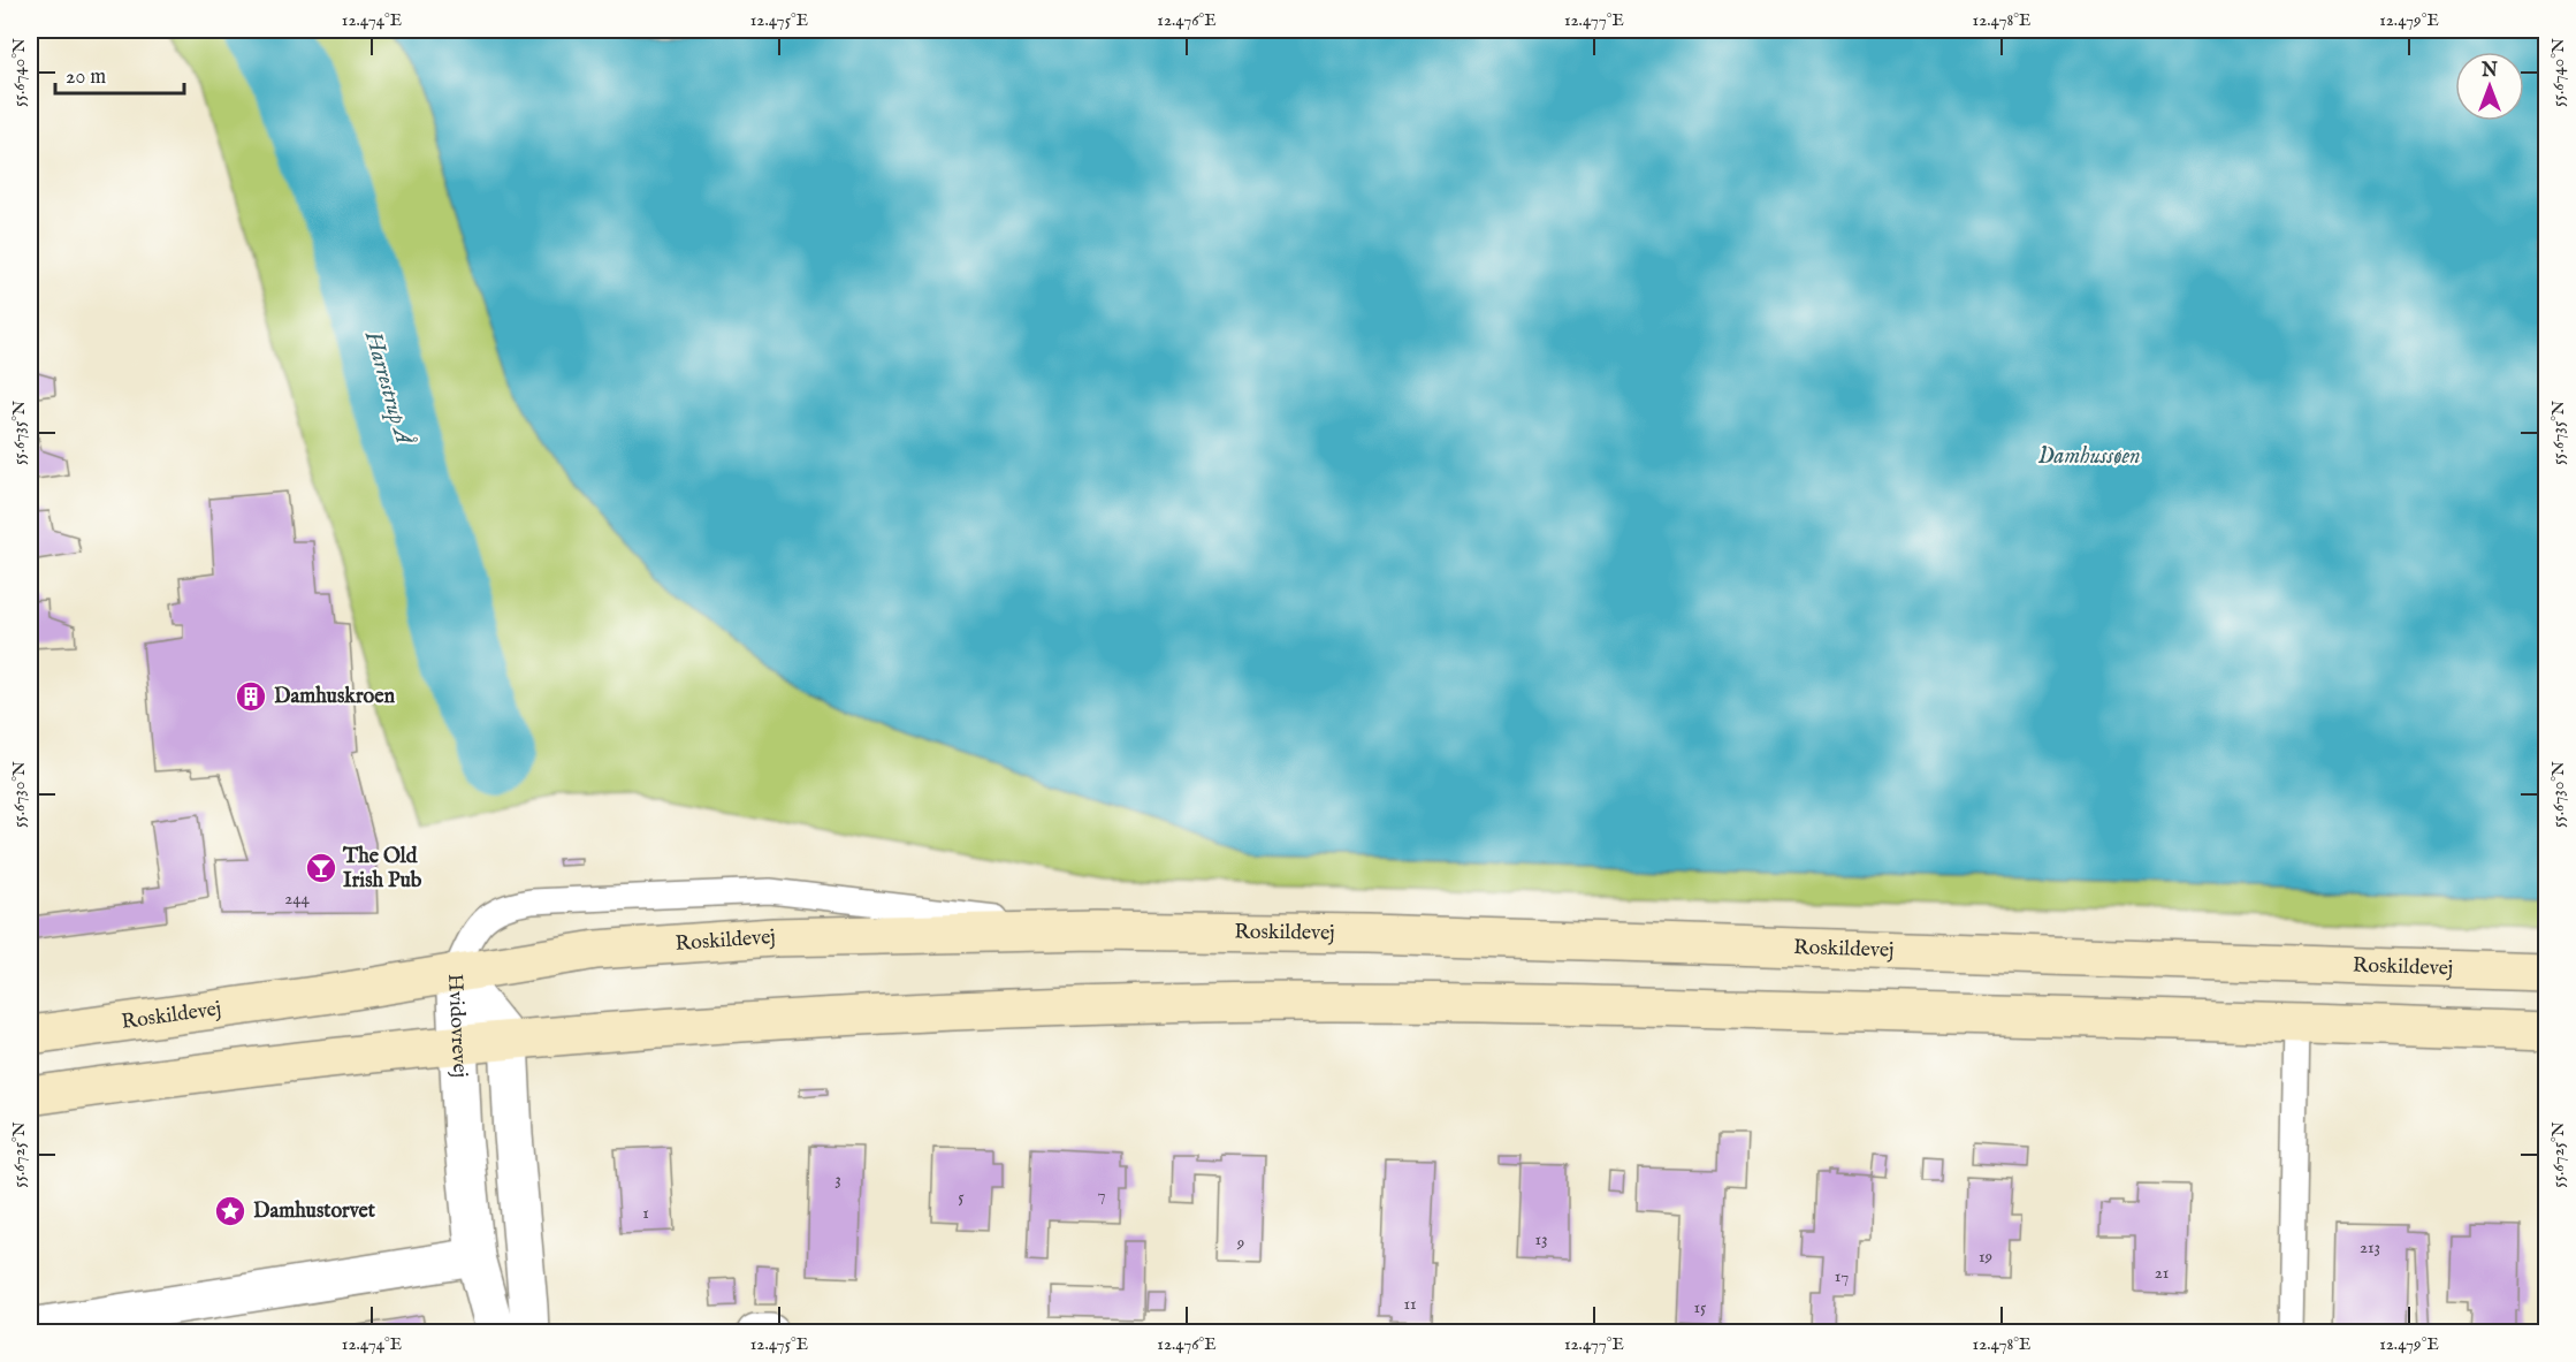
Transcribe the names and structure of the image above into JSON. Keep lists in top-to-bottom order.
{
  "streets": {
    "main road": ["Roskildevej"],
    "street": ["Hvidovrevej"]
  },
  "crossings": [
    ["Roskildevej", "Hvidovrevej"]
  ],
  "water": ["Harrestrup Å", "Damhussøen"],
  "places": {
    "building": ["Damhuskroen"],
    "bar": ["The Old Irish Pub"],
    "place": ["Damhustorvet"]
  },
  "house_numbers": [
    "244",
    "3",
    "7",
    "5",
    "1",
    "13",
    "9",
    "213",
    "19",
    "21",
    "17",
    "11",
    "15"
  ],
  "scale_bar": "20 m",
  "north": "top",
  "coordinates": [
    "12.474°E",
    "12.475°E",
    "12.476°E",
    "12.477°E",
    "12.478°E",
    "12.479°E",
    "55.6740°N",
    "55.6735°N",
    "55.6730°N",
    "55.6725°N"
  ]
}
